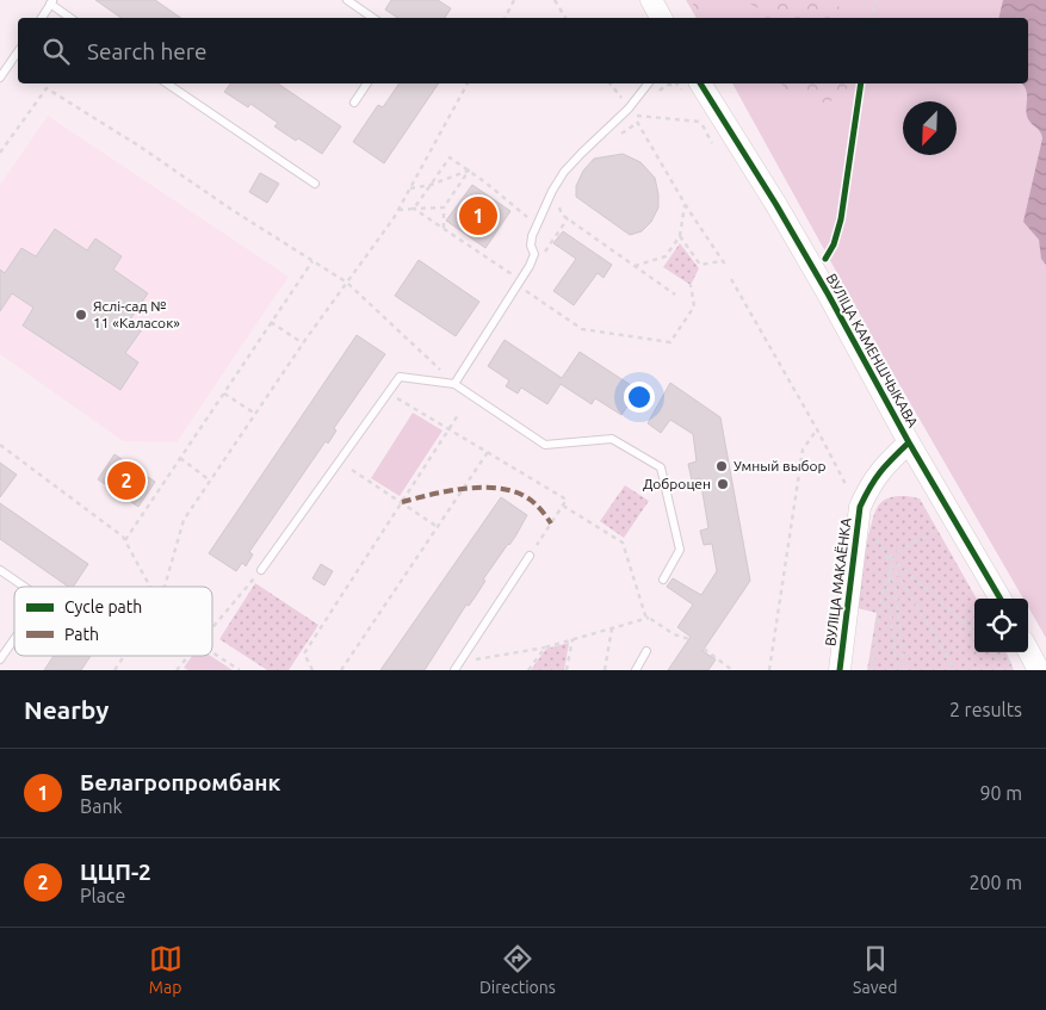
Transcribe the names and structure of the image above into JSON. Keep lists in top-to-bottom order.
{
  "streets": {
    "street": ["ВУЛІЦА КАМЕНШЧЫКАВА", "ВУЛІЦА МАКАЁНКА"]
  },
  "crossings": [
    ["ВУЛІЦА КАМЕНШЧЫКАВА", "ВУЛІЦА МАКАЁНКА"]
  ],
  "places": ["Яслі-сад № 11 «Каласок»", "Умный выбор", "Доброцен"],
  "legend": ["Cycle path", "Path"],
  "north": "bottom left",
  "page": {
    "search": "Search here",
    "pins": ["1", "2"],
    "heading": ["Nearby", "2 results"],
    "list": [
      {
        "mark": "1",
        "name": "Белагропромбанк",
        "note": "Bank",
        "value": "90 m"
      },
      {
        "mark": "2",
        "name": "ЦЦП-2",
        "note": "Place",
        "value": "200 m"
      }
    ],
    "nav": ["Map", "Directions", "Saved"]
  }
}
